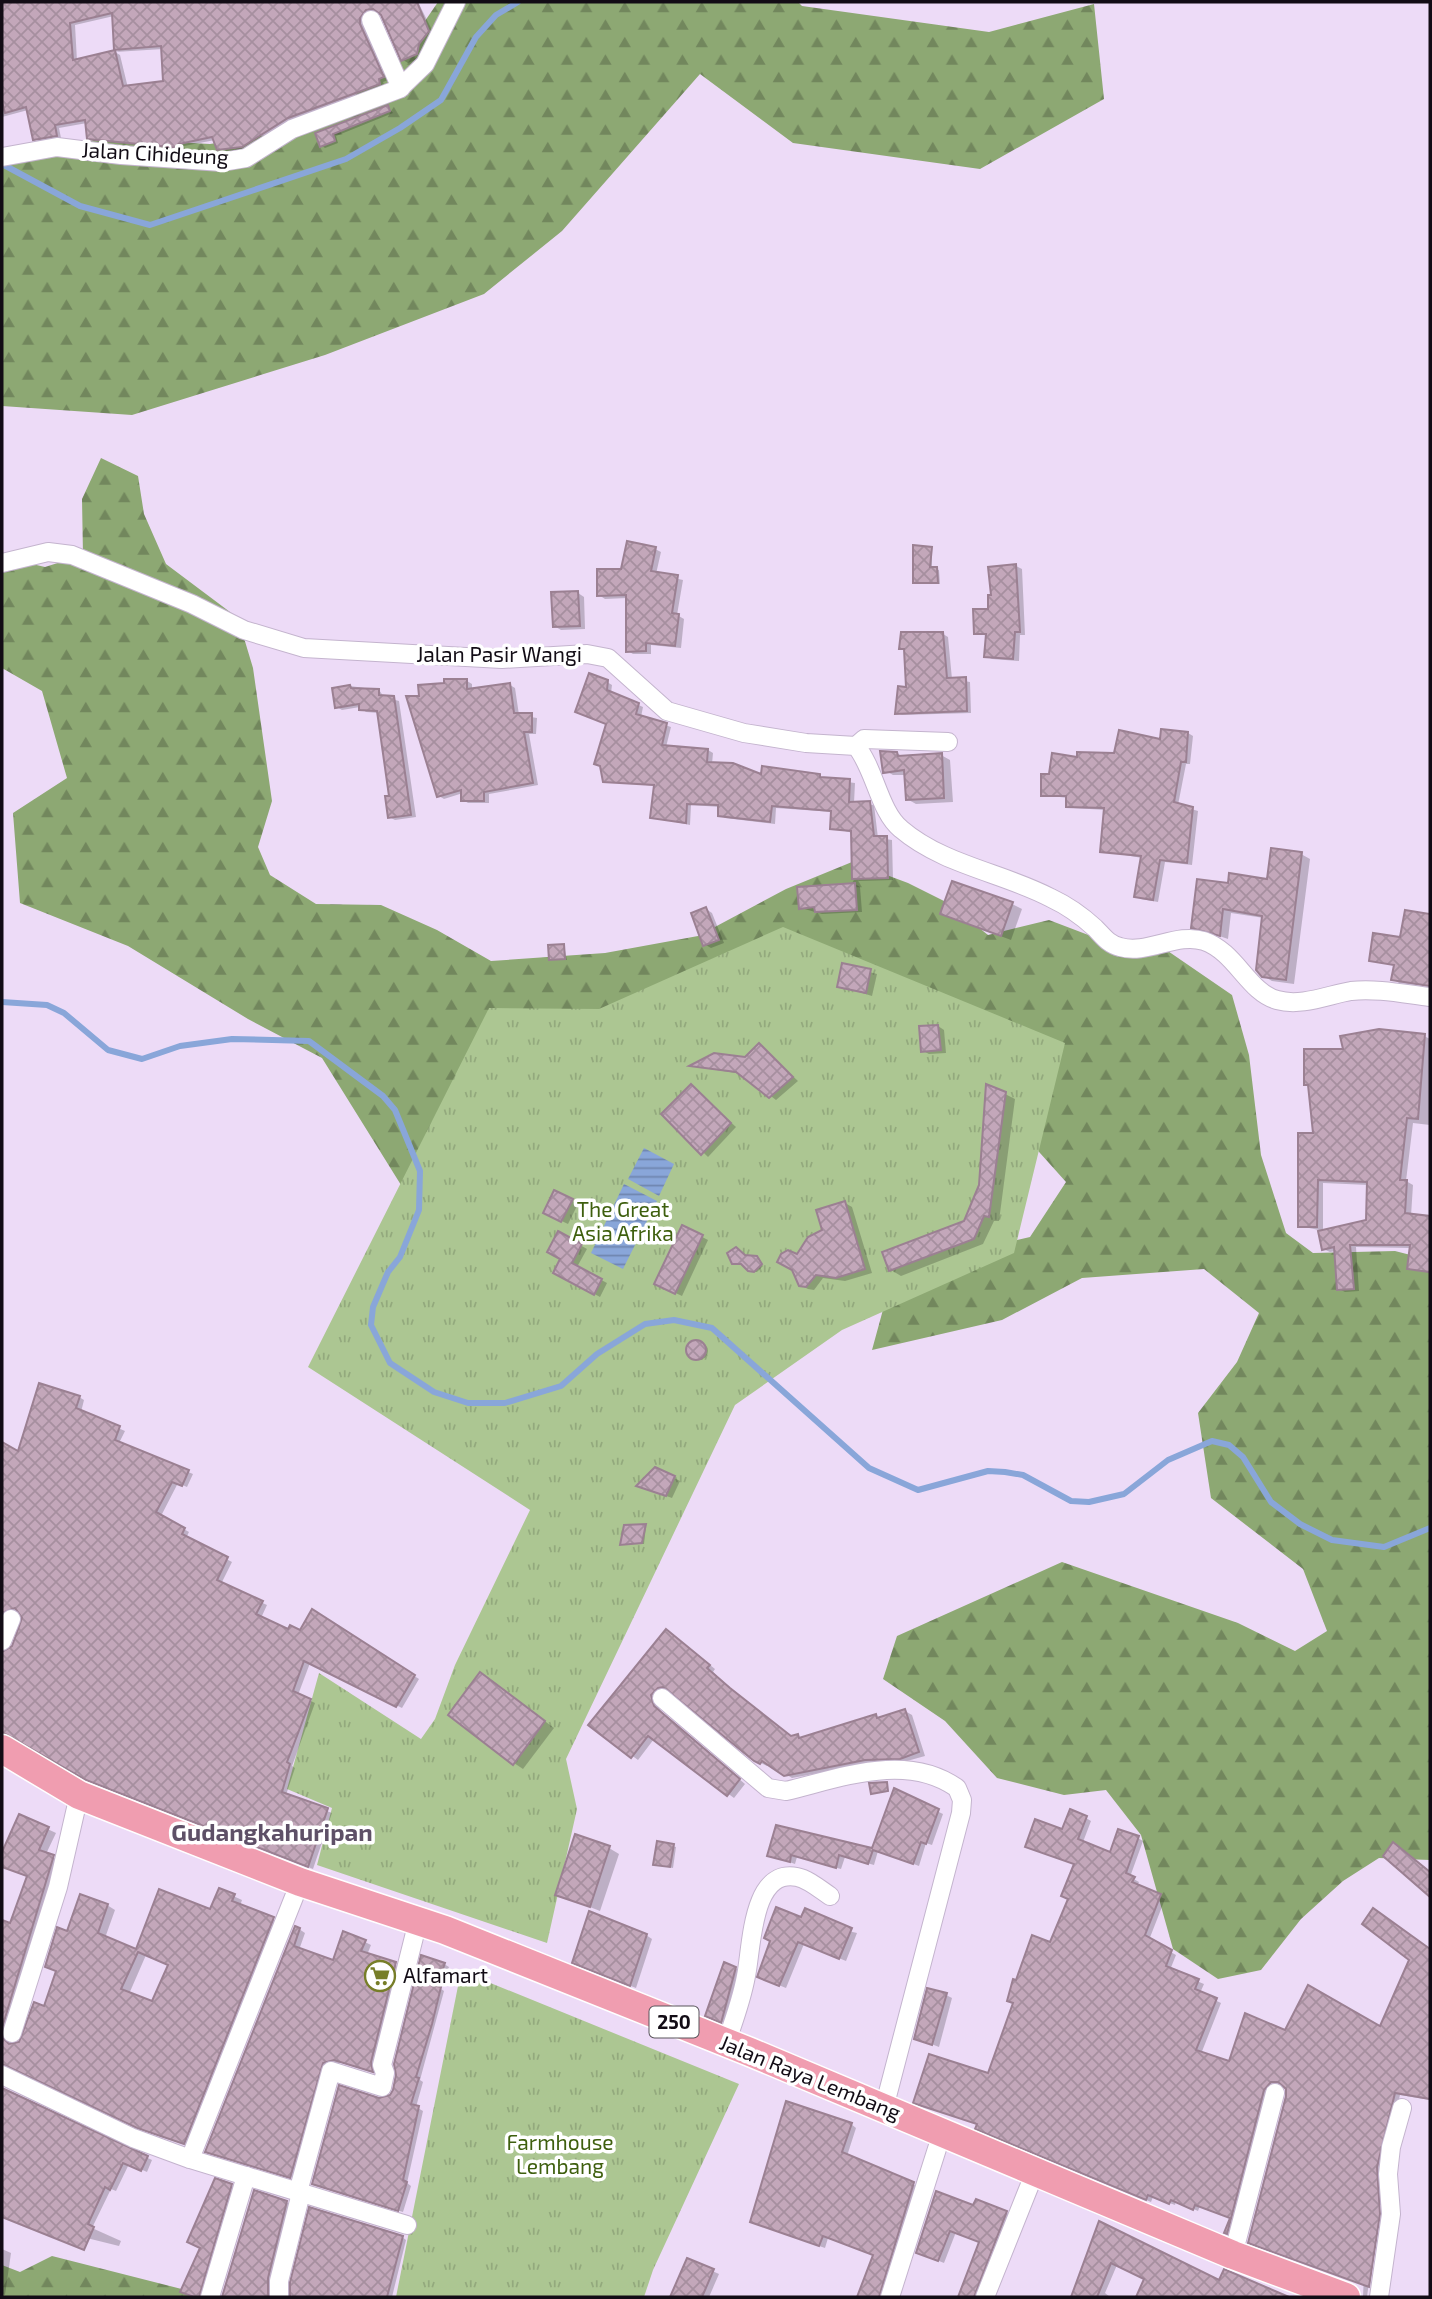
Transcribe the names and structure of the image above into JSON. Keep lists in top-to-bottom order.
{
  "streets": {
    "main road": ["250", "Jalan Raya Lembang"],
    "street": ["Jalan Cihideung", "Jalan Pasir Wangi"]
  },
  "districts": ["Gudangkahuripan"],
  "parks": ["The Great Asia Afrika", "Farmhouse Lembang"],
  "places": {
    "supermarket": ["Alfamart"]
  }
}
